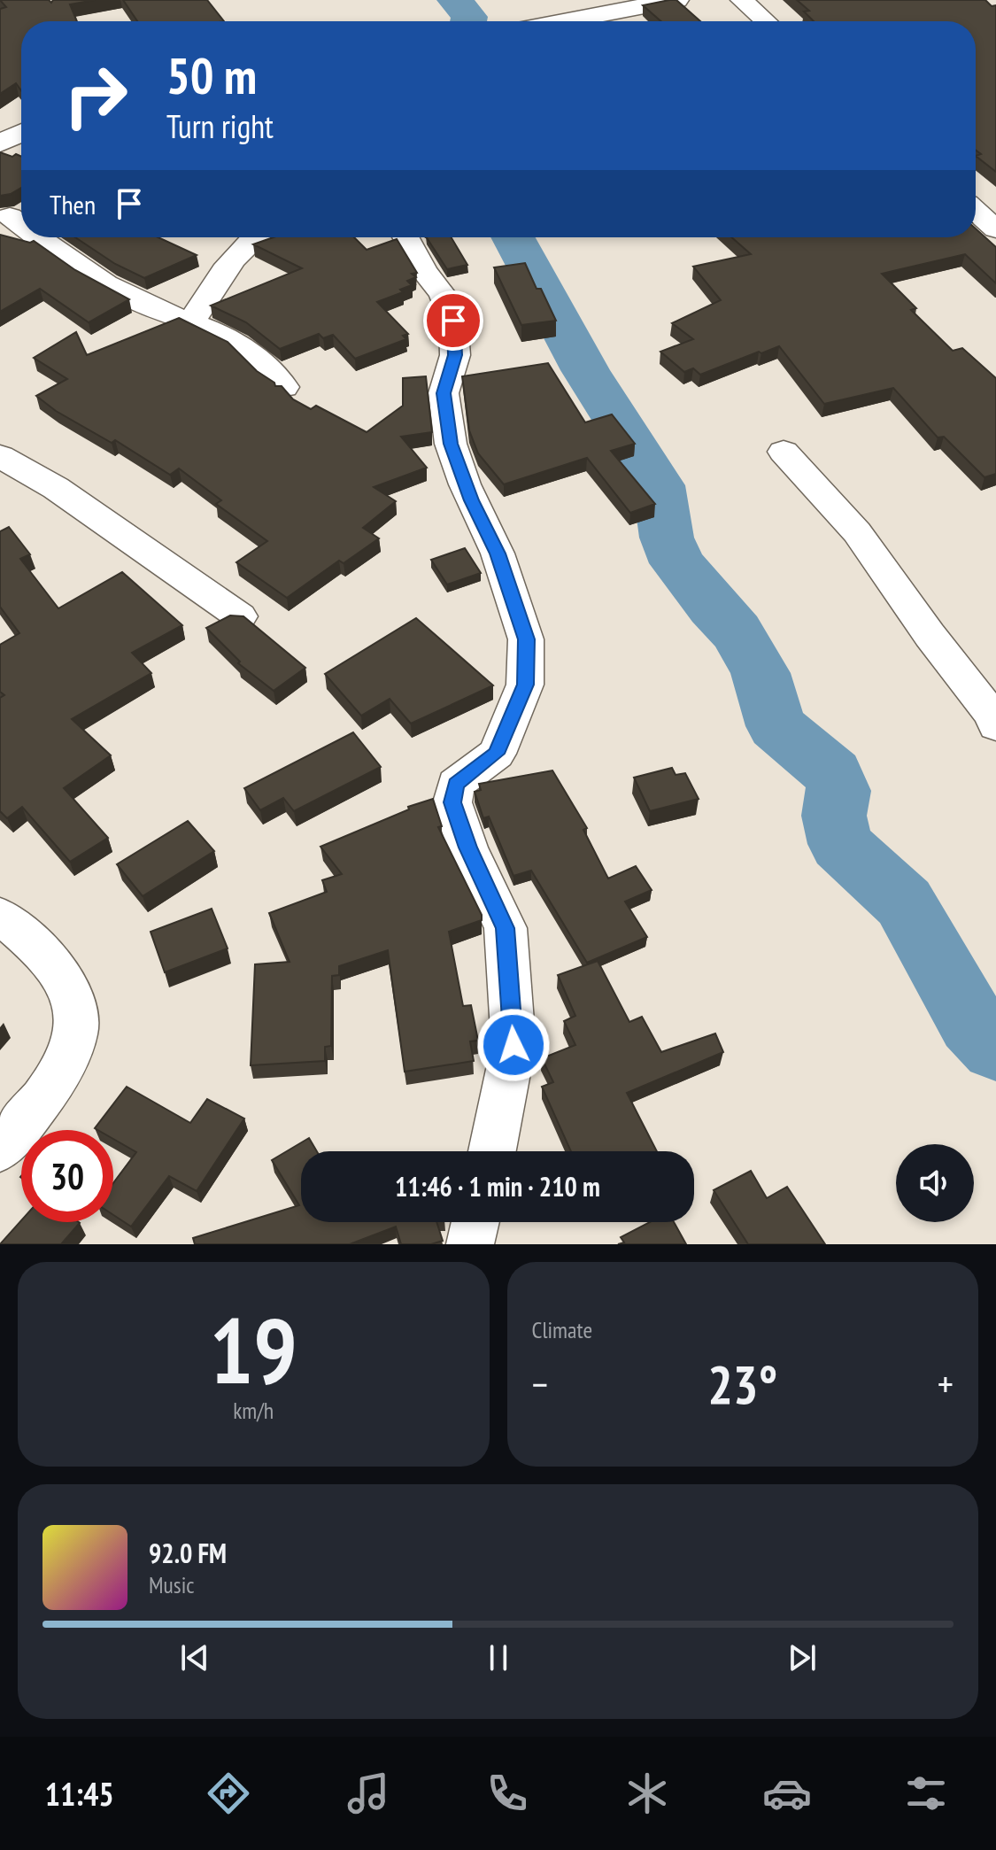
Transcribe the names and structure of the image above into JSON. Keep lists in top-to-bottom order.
{
  "page": {
    "turn": ["50 m", "Turn right"],
    "then": "Then",
    "limit": "30",
    "trip": "11:46 · 1 min · 210 m",
    "tile": [
      ["19", "km/h"],
      "Climate"
    ],
    "heat": ["−", "23°", "+"],
    "song": ["92.0 FM", "Music"],
    "tabs": "11:45"
  }
}
